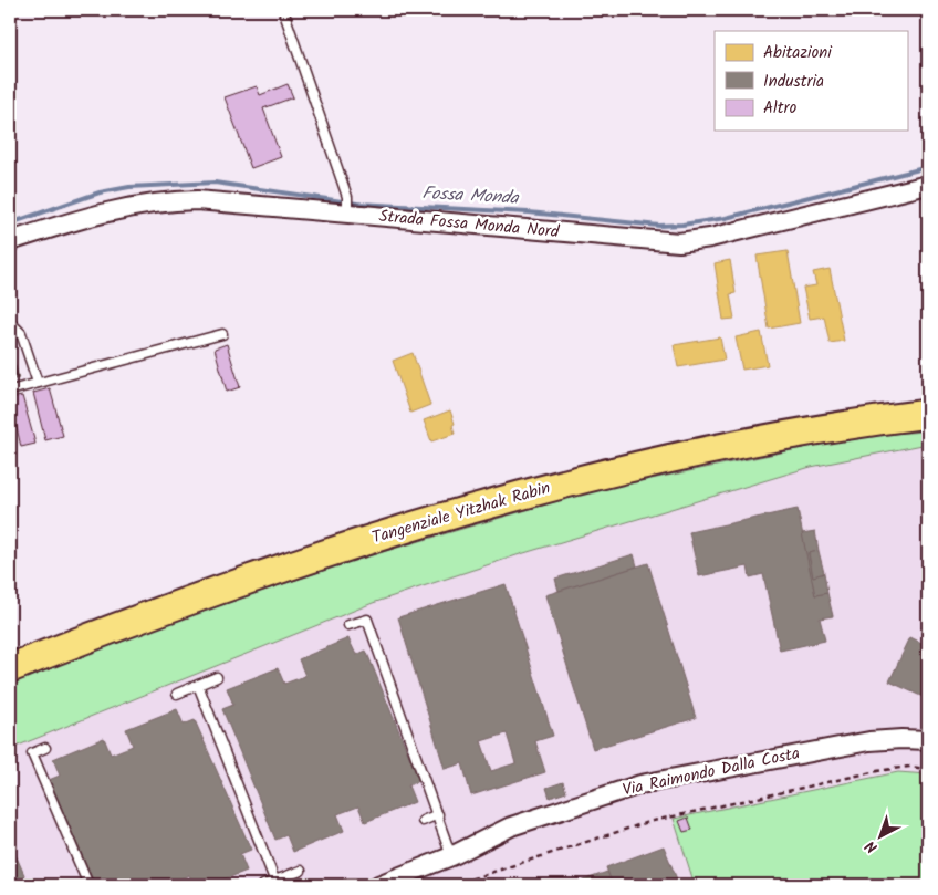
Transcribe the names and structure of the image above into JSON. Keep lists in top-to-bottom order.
{
  "streets": {
    "main road": ["Tangenziale Yitzhak Rabin"],
    "street": ["Strada Fossa Monda Nord", "Via Raimondo Dalla Costa"]
  },
  "water": ["Fossa Monda"],
  "legend": ["Abitazioni", "Industria", "Altro"],
  "north": "bottom left"
}
